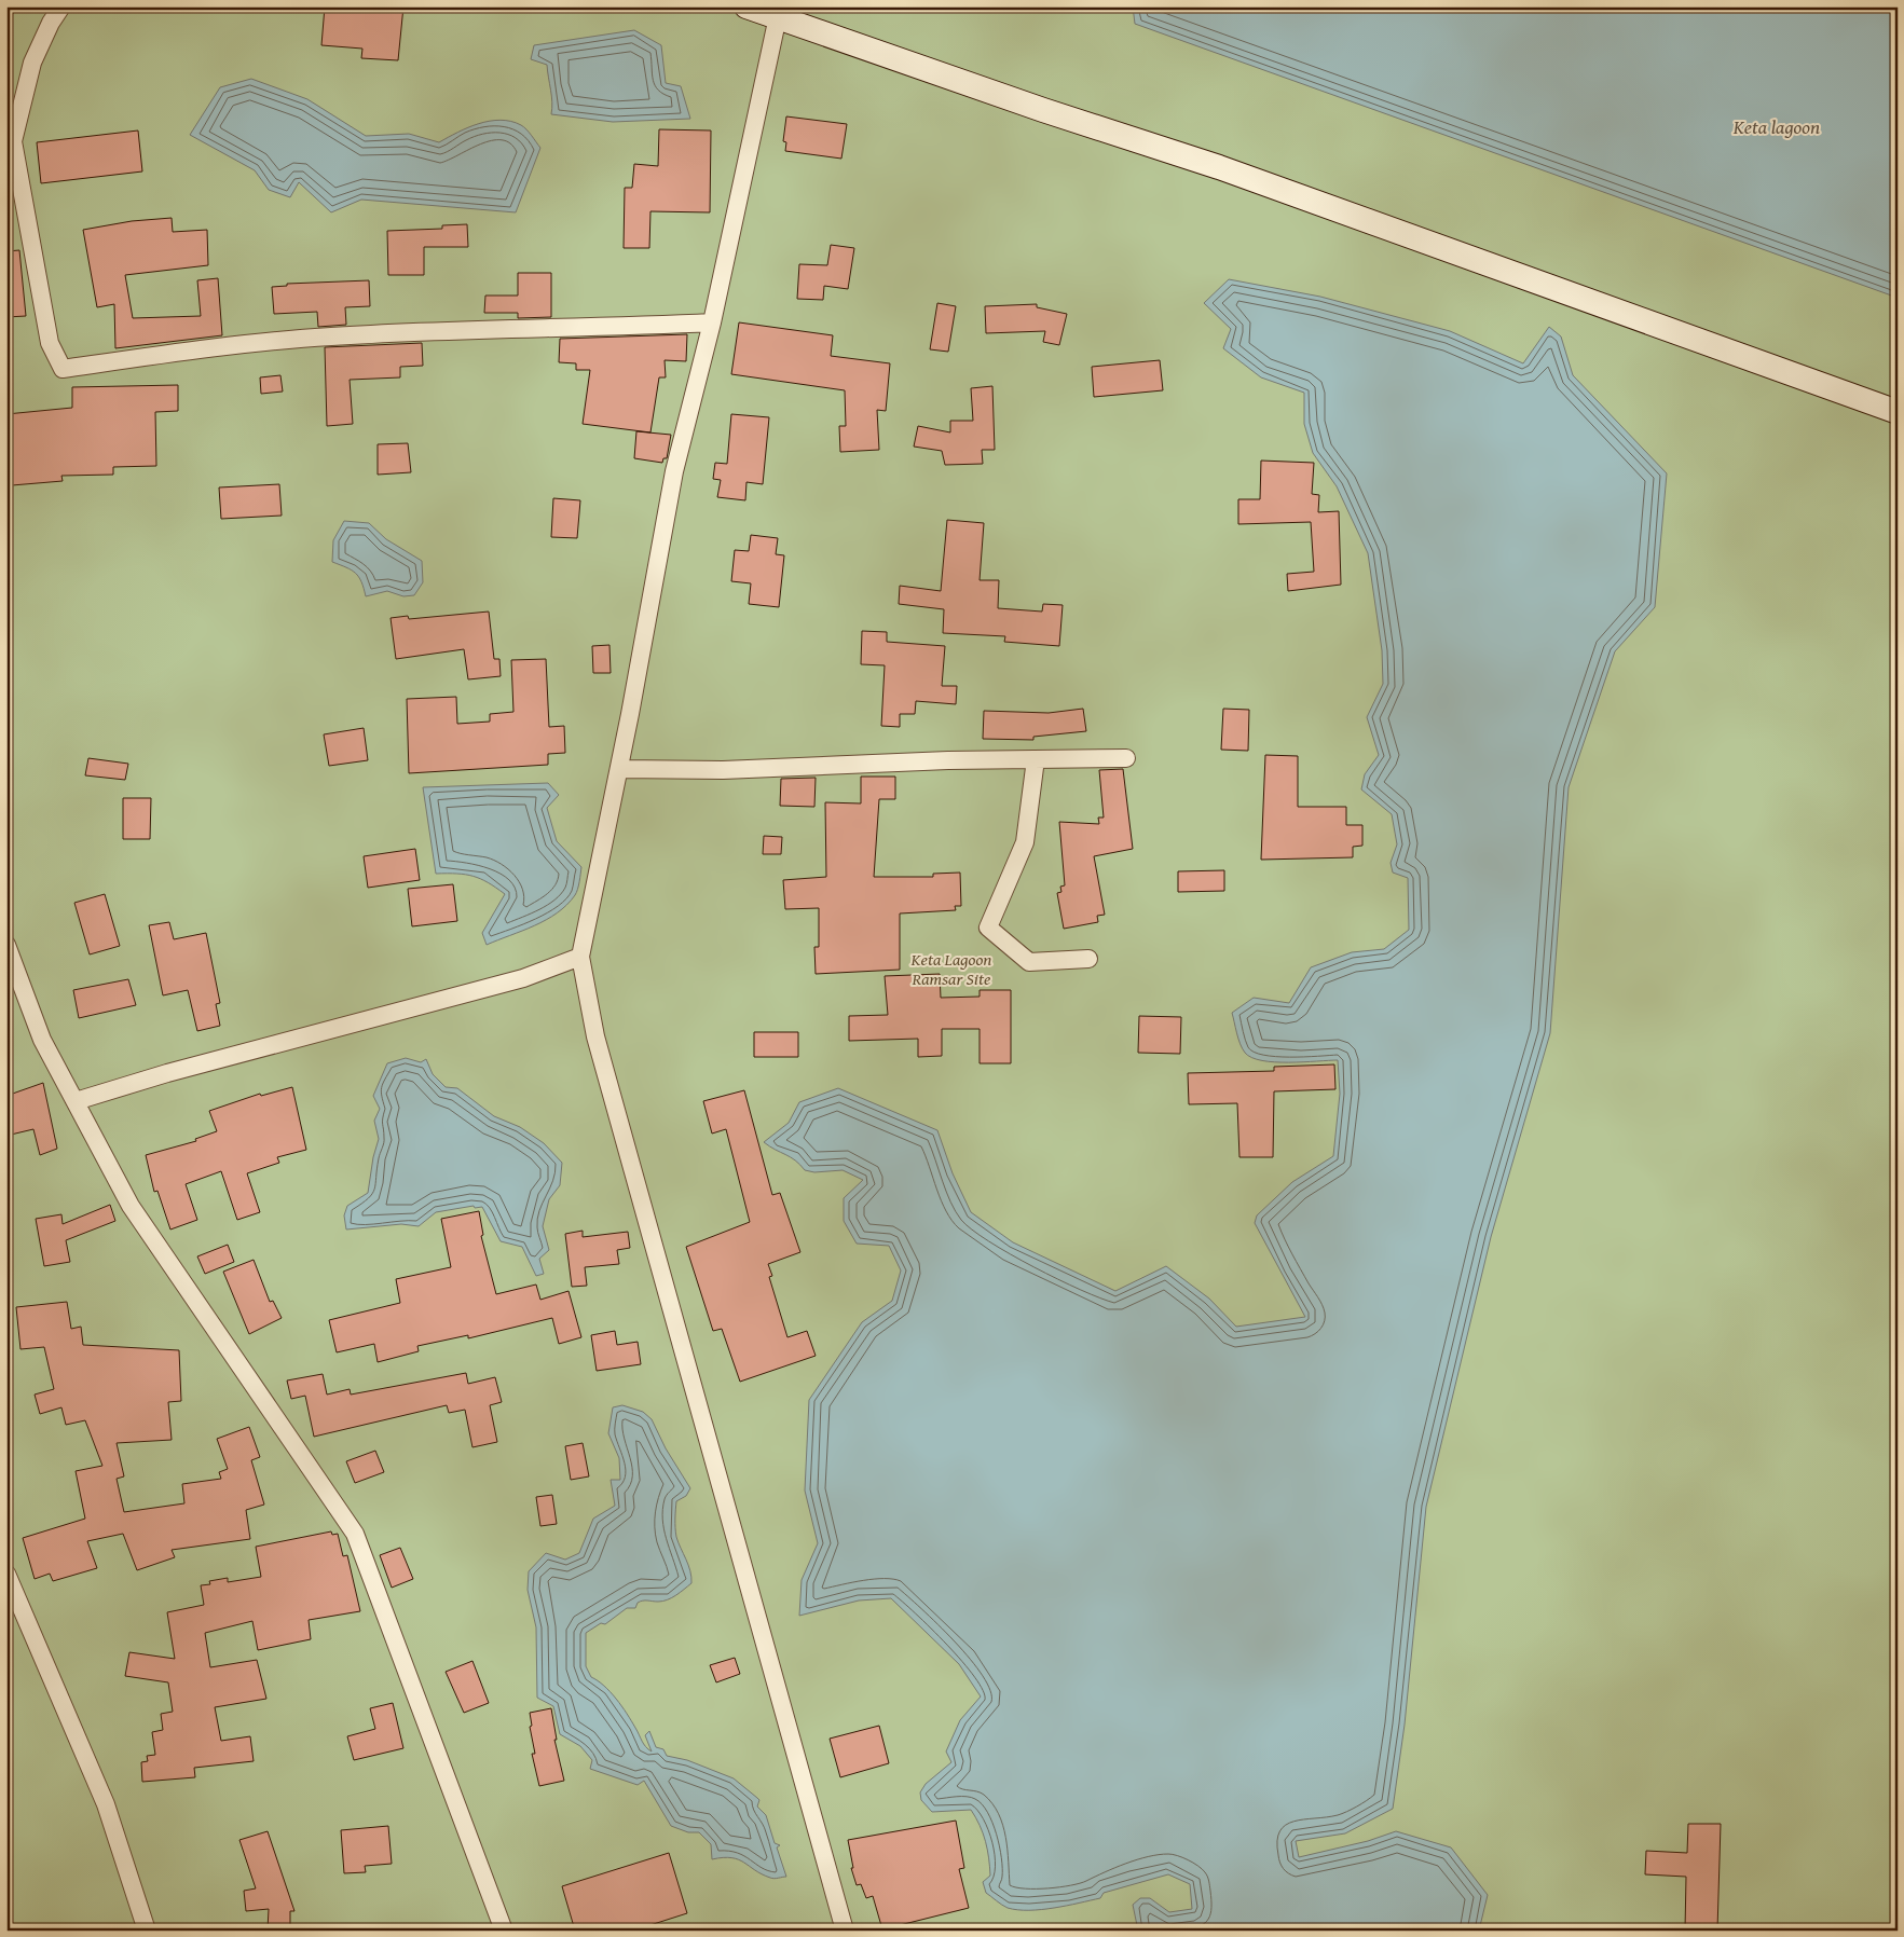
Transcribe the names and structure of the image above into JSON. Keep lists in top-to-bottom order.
{
  "water": ["Keta lagoon"],
  "parks": ["Keta Lagoon Ramsar Site"]
}
